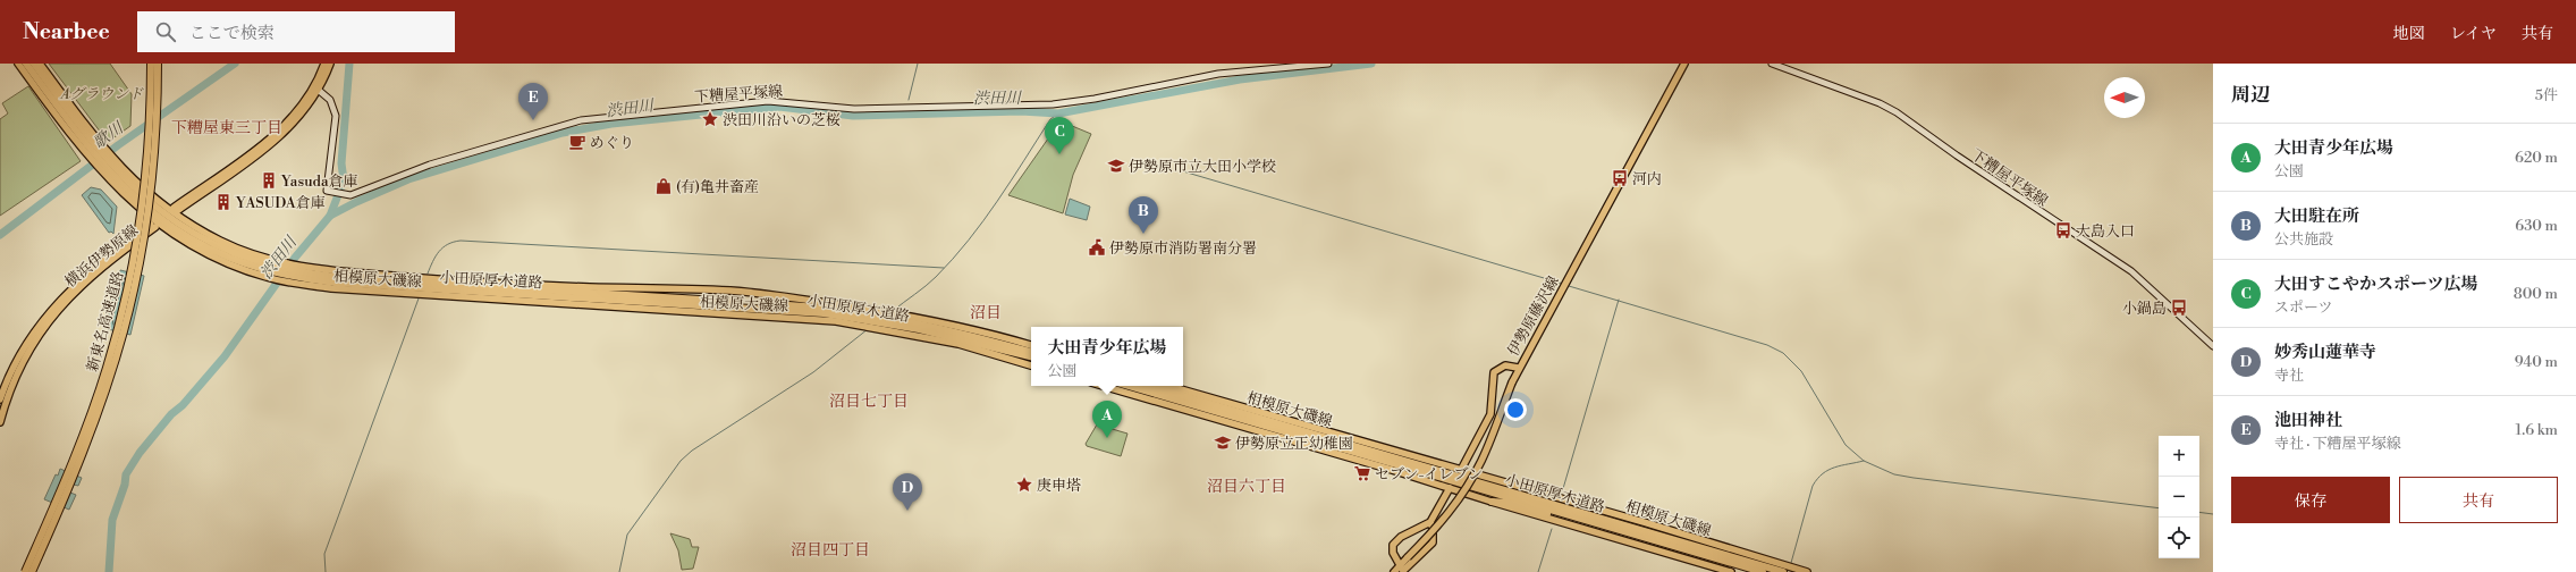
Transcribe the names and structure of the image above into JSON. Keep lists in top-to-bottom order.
{
  "streets": {
    "highway": ["小田原厚木道路", "新東名高速道路"],
    "main road": [
      "下糟屋平塚線",
      "横浜伊勢原線",
      "相模原大磯線",
      "伊勢原藤沢線"
    ]
  },
  "crossings": [
    ["相模原大磯線", "小田原厚木道路"]
  ],
  "districts": [
    "下糟屋東三丁目",
    "沼目",
    "沼目七丁目",
    "沼目六丁目",
    "沼目四丁目"
  ],
  "water": ["渋田川", "歌川"],
  "parks": ["Aグラウンド"],
  "places": {
    "place": ["渋田川沿いの芝桜", "庚申塔"],
    "cafe": ["めぐり"],
    "school or university": ["伊勢原市立大田小学校", "伊勢原立正幼稚園"],
    "bus stop": ["河内", "大島入口", "小鍋島"],
    "building": ["Yasuda倉庫", "YASUDA倉庫"],
    "shop": ["(有)亀井畜産"],
    "public building": ["伊勢原市消防署南分署"],
    "supermarket": ["セブン-イレブン"]
  },
  "north": "left",
  "page": {
    "header": "Nearbee",
    "search": "ここで検索",
    "nav": ["地図", "レイヤ", "共有"],
    "heading": ["周辺", "5件"],
    "pins": [
      "E",
      "C",
      "B",
      "A",
      "D"
    ],
    "list": [
      {
        "mark": "A",
        "name": "大田青少年広場",
        "note": "公園",
        "value": "620 m"
      },
      {
        "mark": "B",
        "name": "大田駐在所",
        "note": "公共施設",
        "value": "630 m"
      },
      {
        "mark": "C",
        "name": "大田すこやかスポーツ広場",
        "note": "スポーツ",
        "value": "800 m"
      },
      {
        "mark": "D",
        "name": "妙秀山蓮華寺",
        "note": "寺社",
        "value": "940 m"
      },
      {
        "mark": "E",
        "name": "池田神社",
        "note": "寺社 · 下糟屋平塚線",
        "value": "1.6 km"
      }
    ],
    "popup": ["大田青少年広場", "公園"],
    "map_buttons": ["+", "−"],
    "buttons": ["保存", "共有"]
  }
}
